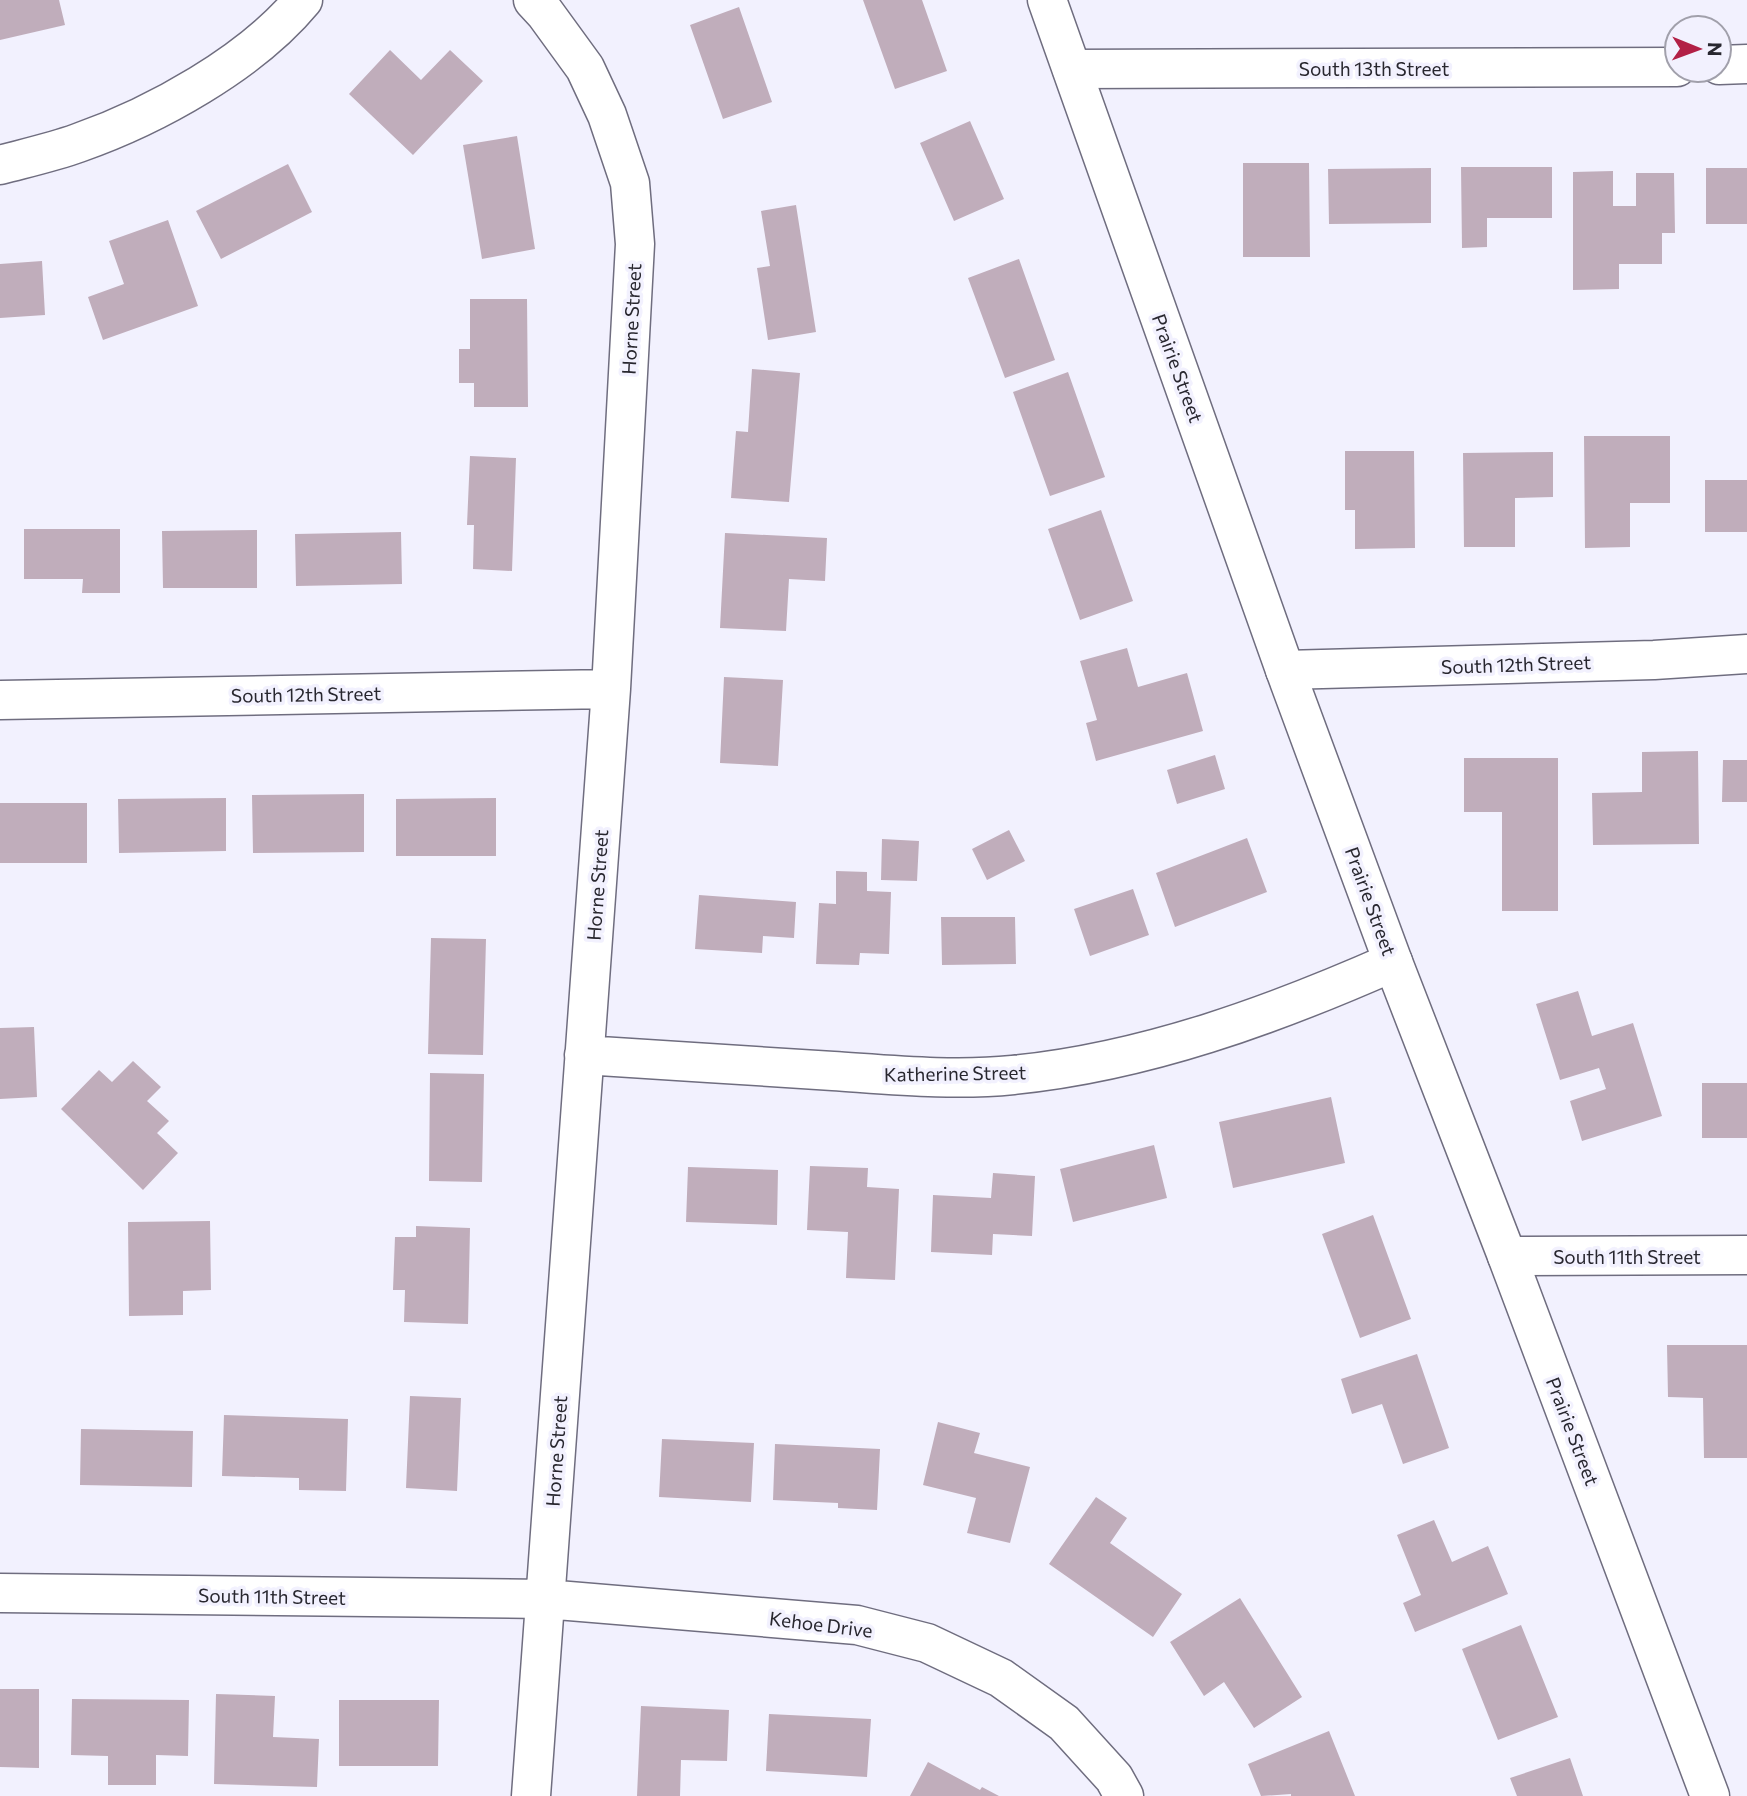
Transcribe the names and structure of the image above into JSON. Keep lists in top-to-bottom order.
{
  "streets": {
    "street": [
      "South 13th Street",
      "Horne Street",
      "Prairie Street",
      "South 12th Street",
      "Katherine Street",
      "South 11th Street",
      "Kehoe Drive"
    ]
  },
  "crossings": [
    ["South 13th Street", "Prairie Street"],
    ["Horne Street", "South 12th Street"],
    ["Horne Street", "Katherine Street"],
    ["Horne Street", "South 11th Street"],
    ["Horne Street", "Kehoe Drive"],
    ["Prairie Street", "South 12th Street"],
    ["Prairie Street", "Katherine Street"],
    ["Prairie Street", "South 11th Street"],
    ["South 11th Street", "Kehoe Drive"]
  ],
  "north": "right"
}
